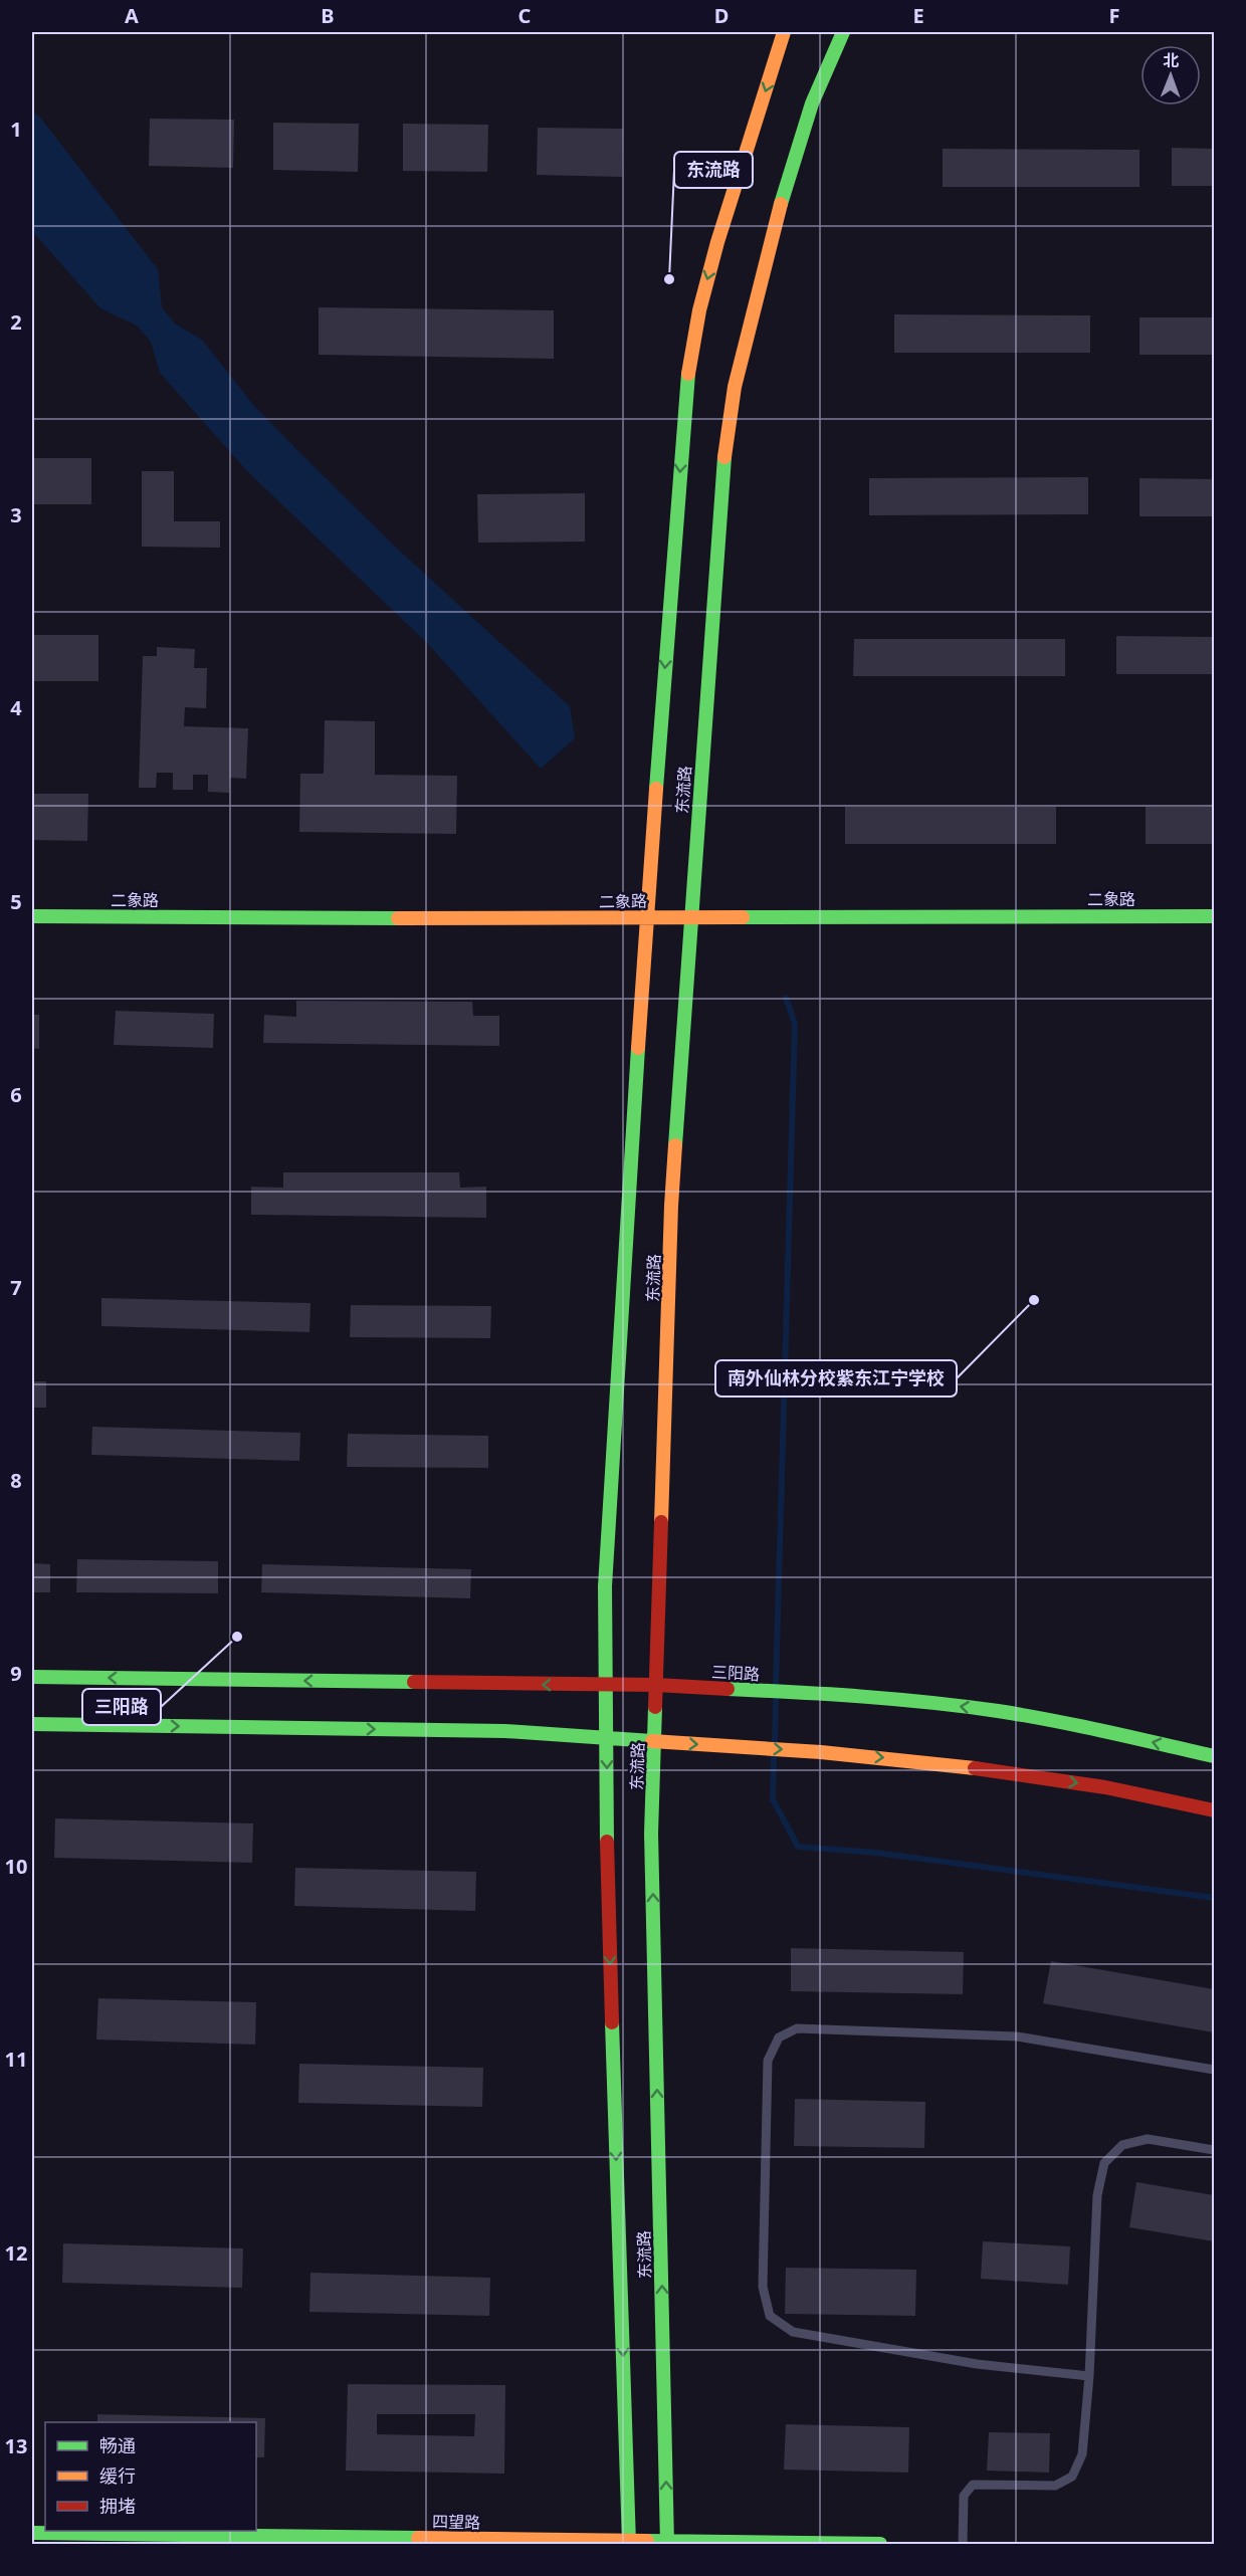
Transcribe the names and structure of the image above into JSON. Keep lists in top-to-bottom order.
{
  "streets": {
    "main road": [
      "东流路",
      "二象路",
      "三阳路",
      "四望路"
    ]
  },
  "crossings": [
    ["东流路", "二象路"],
    ["东流路", "三阳路"],
    ["东流路", "四望路"]
  ],
  "places": ["东流路", "南外仙林分校紫东江宁学校", "三阳路"],
  "legend": ["畅通", "缓行", "拥堵"],
  "north": "top",
  "grid": {
    "columns": [
      "A",
      "B",
      "C",
      "D",
      "E",
      "F"
    ],
    "rows": [
      "1",
      "2",
      "3",
      "4",
      "5",
      "6",
      "7",
      "8",
      "9",
      "10",
      "11",
      "12",
      "13"
    ]
  }
}
